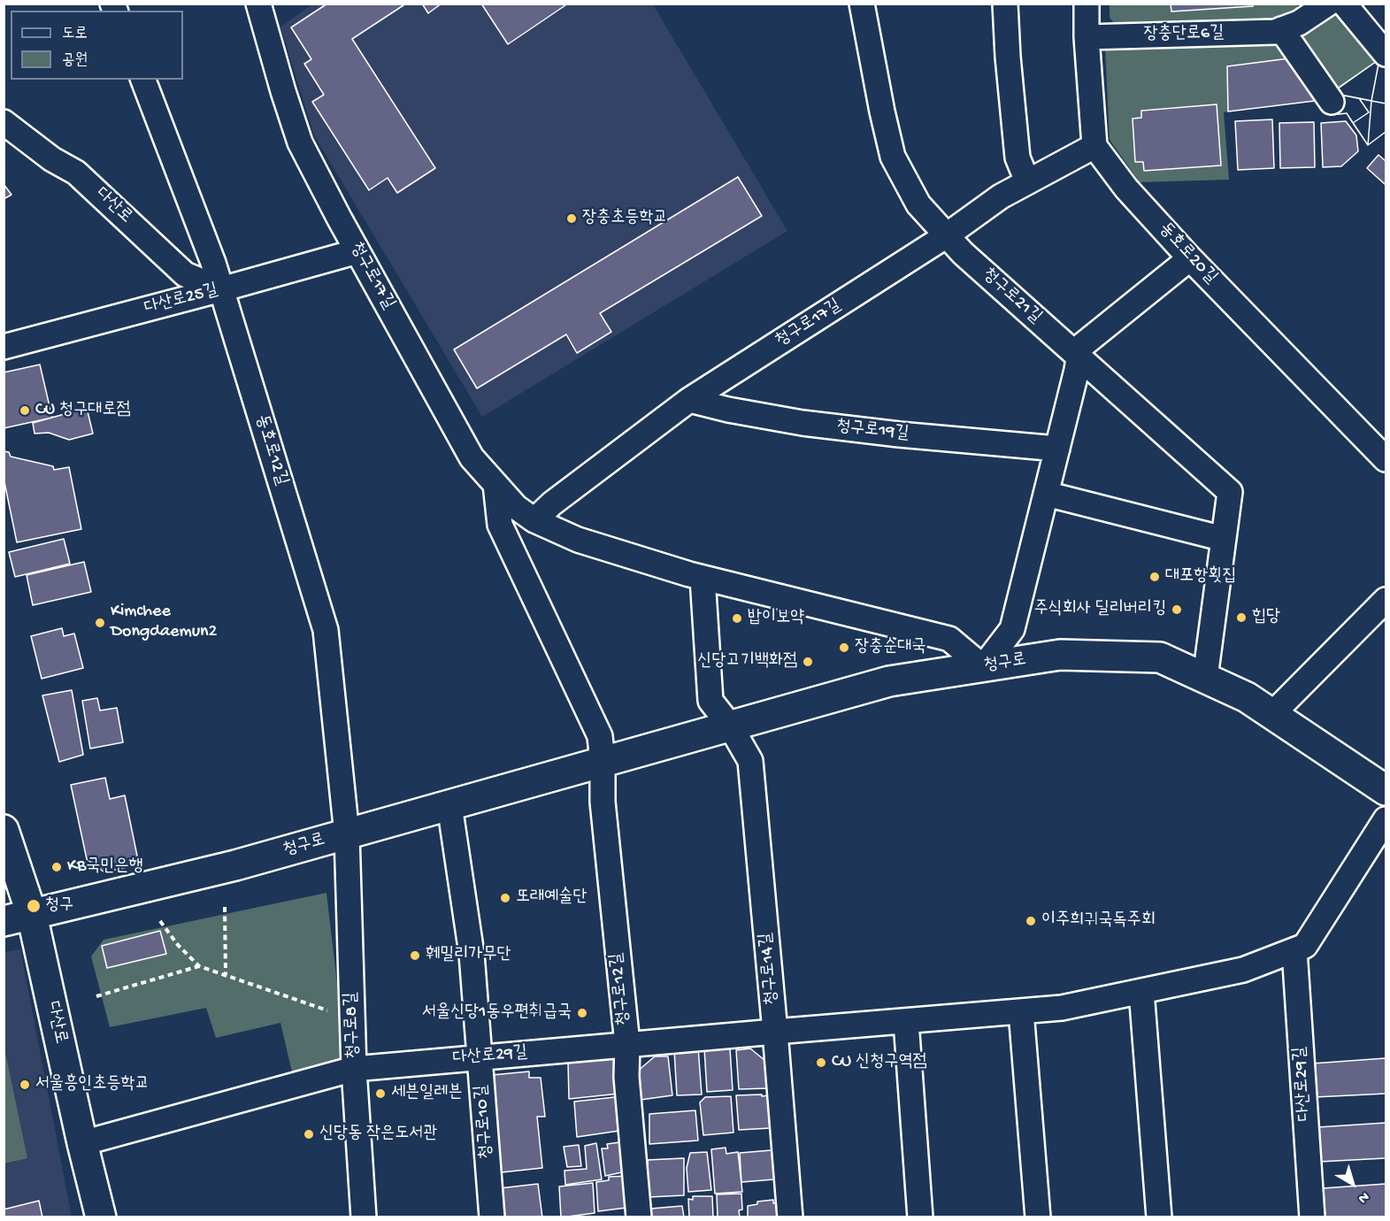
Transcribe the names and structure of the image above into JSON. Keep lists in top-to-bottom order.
{
  "streets": {
    "street": [
      "장충단로6길",
      "다산로",
      "동호로20길",
      "청구로17길",
      "청구로21길",
      "다산로25길",
      "청구로19길",
      "동호로12길",
      "청구로",
      "청구로14길",
      "청구로12길",
      "청구로8길",
      "다산로29길",
      "청구로10길"
    ]
  },
  "crossings": [
    ["다산로", "다산로25길"],
    ["다산로", "동호로12길"],
    ["다산로", "청구로"],
    ["다산로", "다산로29길"],
    ["동호로20길", "청구로17길"],
    ["청구로17길", "청구로21길"],
    ["청구로17길", "다산로25길"],
    ["청구로17길", "청구로19길"],
    ["청구로17길", "청구로"],
    ["청구로21길", "청구로"],
    ["다산로25길", "동호로12길"],
    ["동호로12길", "청구로"],
    ["동호로12길", "청구로8길"],
    ["청구로", "청구로14길"],
    ["청구로", "청구로12길"],
    ["청구로", "청구로8길"],
    ["청구로", "청구로10길"],
    ["청구로14길", "다산로29길"],
    ["청구로12길", "다산로29길"],
    ["청구로8길", "다산로29길"],
    ["다산로29길", "청구로10길"]
  ],
  "places": [
    "장충초등학교",
    "CU 청구대로점",
    "대포항횟집",
    "주식회사 딜리버리킹",
    "힙당",
    "밥이보약",
    "Kimchee Dongdaemun2",
    "장충순대국",
    "신당고기백화점",
    "KB국민은행",
    "또래예술단",
    "청구",
    "이주희귀국독주회",
    "훼밀리가무단",
    "서울신당1동우편취급국",
    "CU 신청구역점",
    "서울흥인초등학교",
    "세븐일레븐",
    "신당동 작은도서관"
  ],
  "legend": ["도로", "공원"],
  "north": "bottom right"
}
